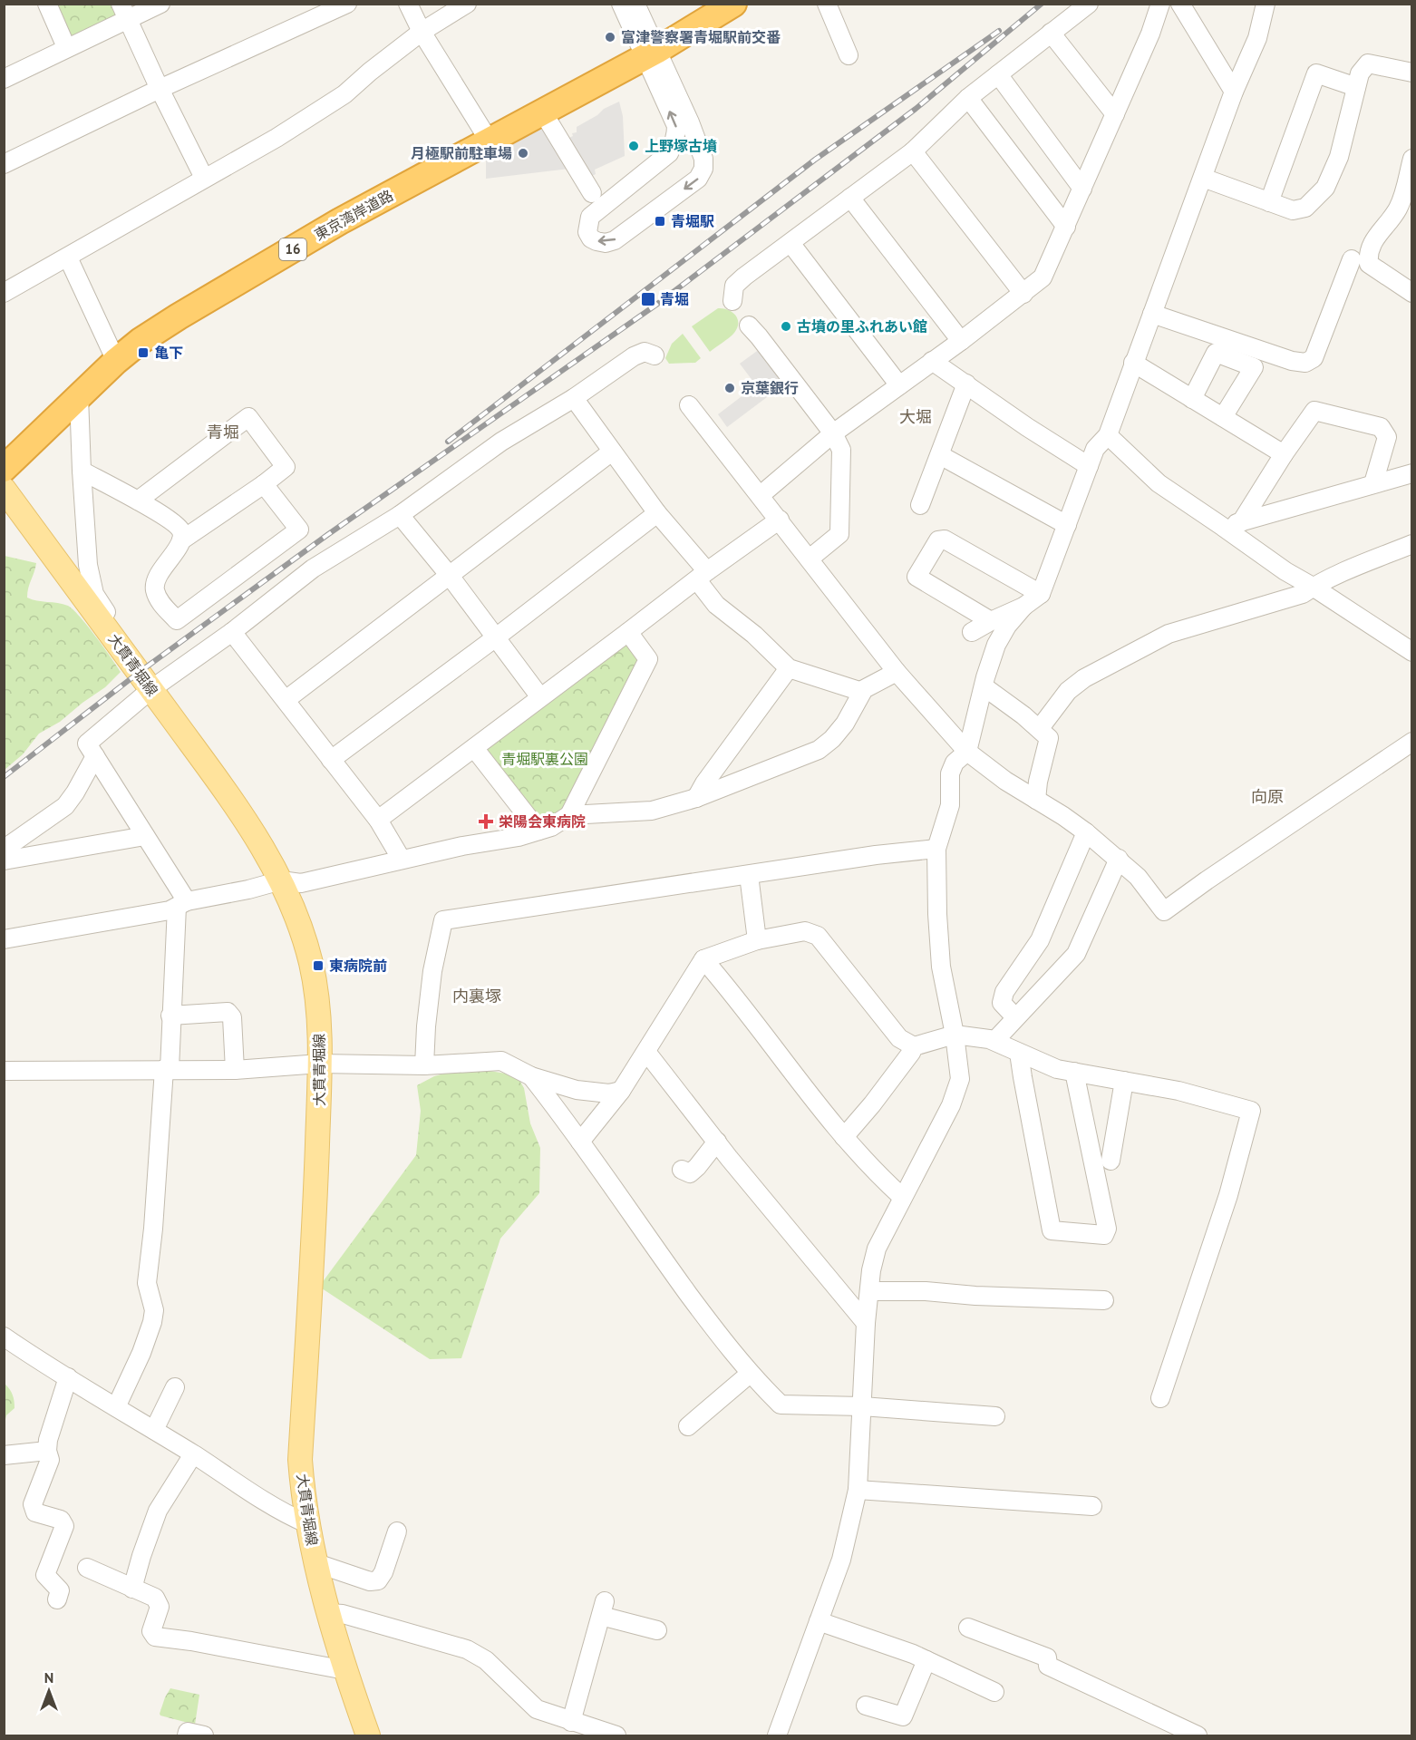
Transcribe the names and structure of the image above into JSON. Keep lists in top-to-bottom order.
{
  "streets": {
    "highway": ["東京湾岸道路", "16"],
    "main road": ["大貫青堀線"]
  },
  "districts": [
    "大堀",
    "青堀",
    "向原",
    "内裏塚"
  ],
  "parks": ["青堀駅裏公園"],
  "places": {
    "other": [
      "富津警察署青堀駅前交番",
      "上野塚古墳",
      "月極駅前駐車場",
      "古墳の里ふれあい館",
      "京葉銀行"
    ],
    "transit": [
      "青堀駅",
      "青堀",
      "亀下",
      "東病院前"
    ],
    "health": ["栄陽会東病院"]
  },
  "north": "top"
}
